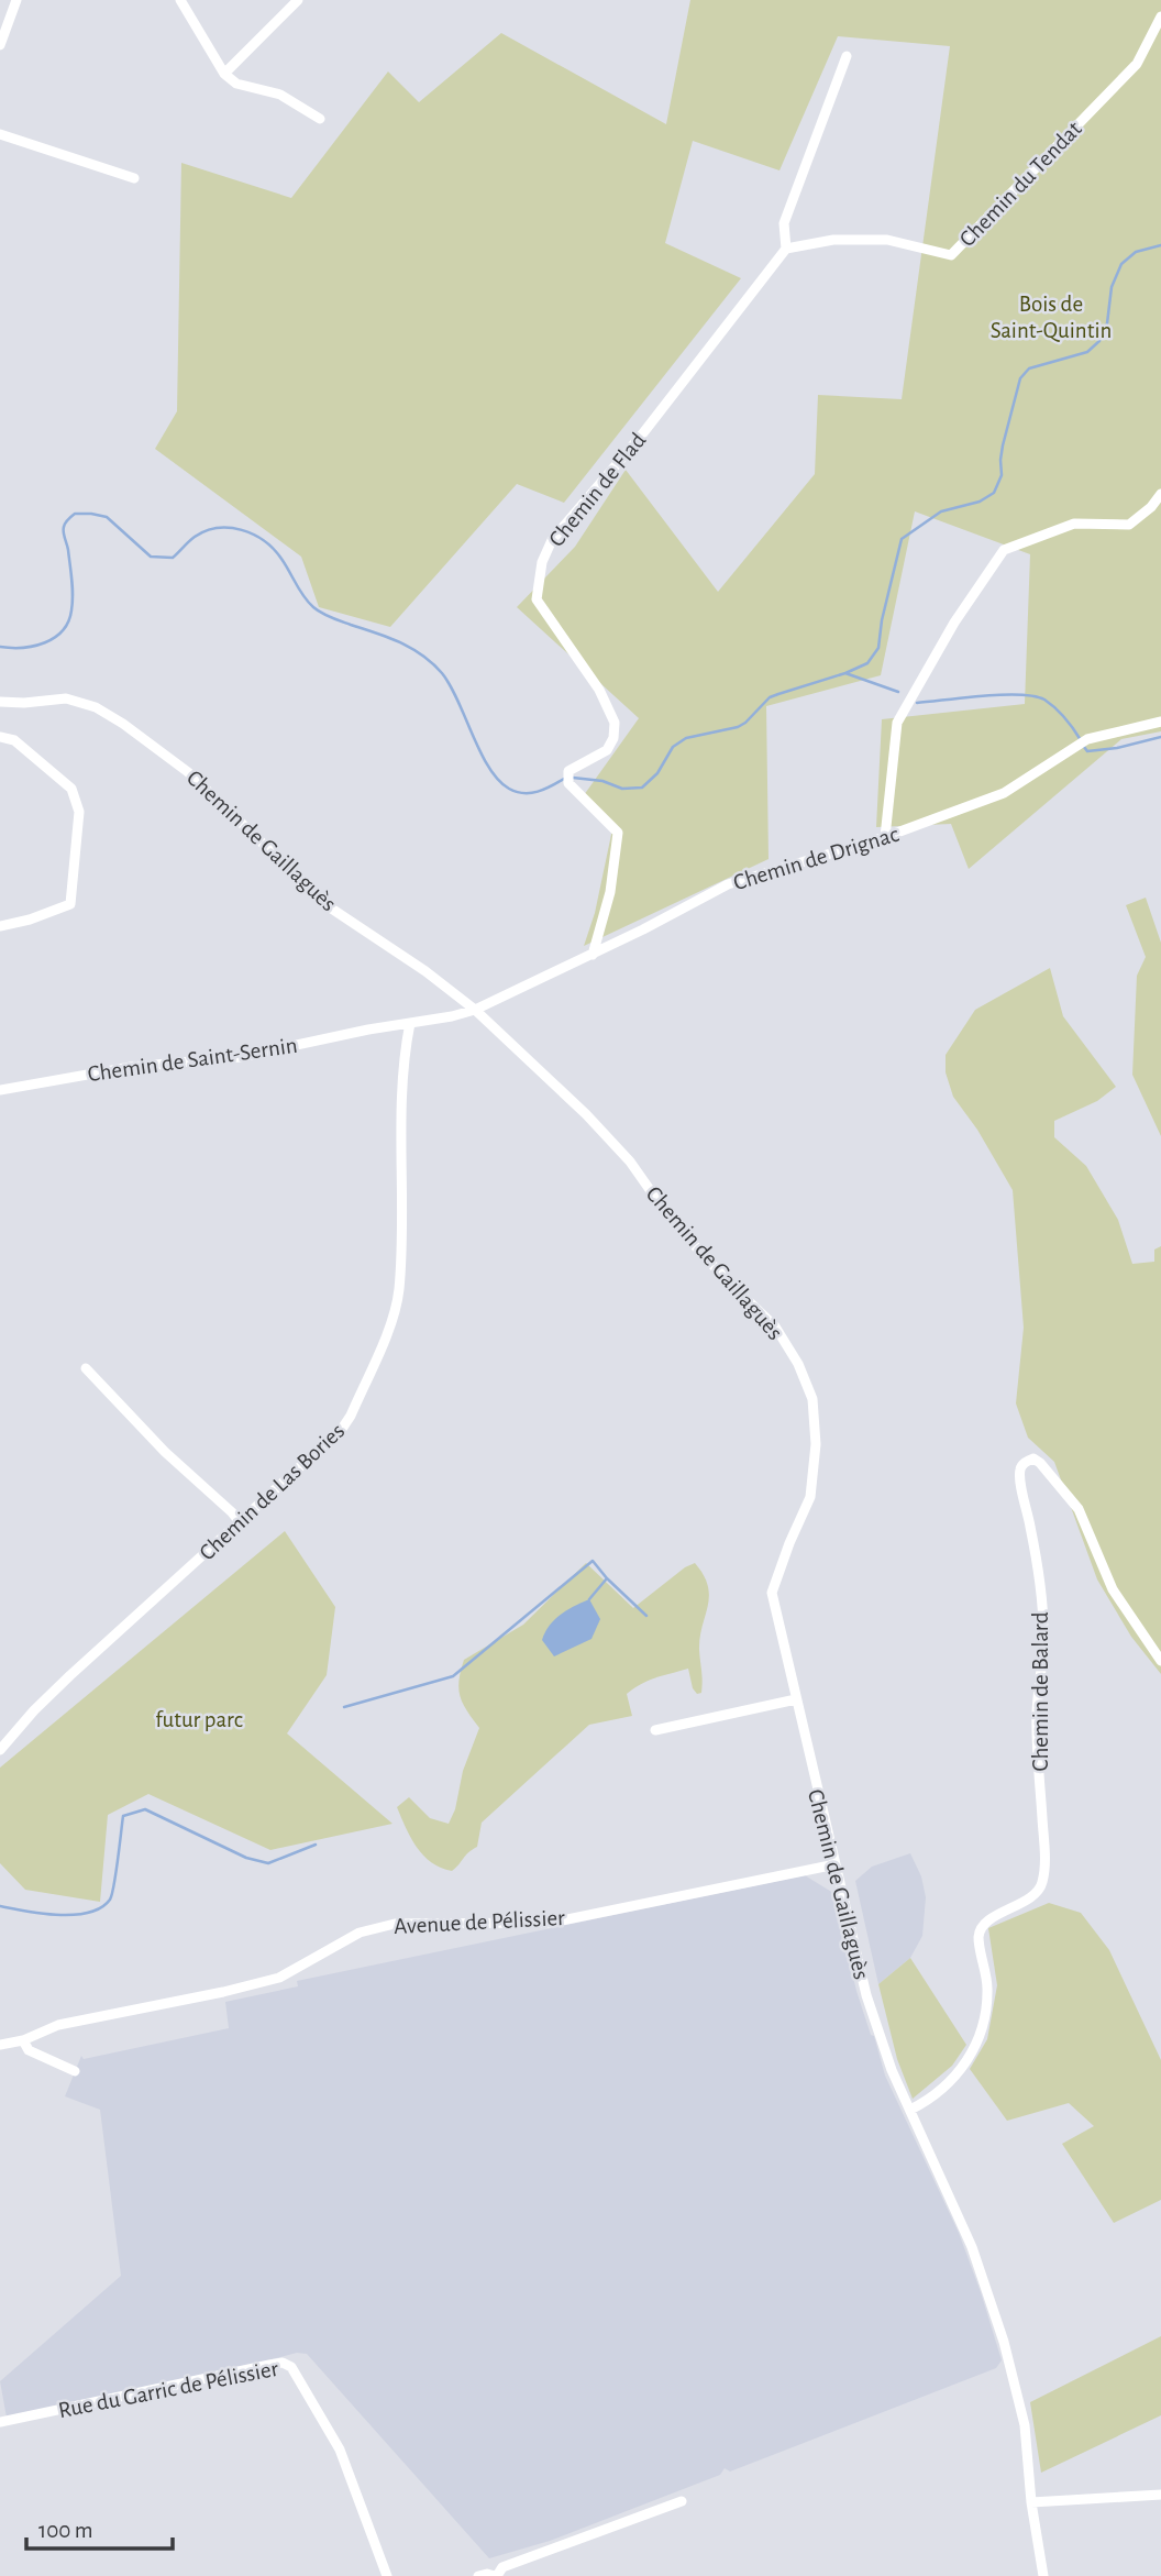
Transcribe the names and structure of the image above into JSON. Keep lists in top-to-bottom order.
{
  "streets": {
    "street": [
      "Chemin du Tendat",
      "Chemin de Flad",
      "Chemin de Gaillaguès",
      "Chemin de Drignac",
      "Chemin de Saint-Sernin",
      "Chemin de Las Bories",
      "Chemin de Balard",
      "Avenue de Pélissier",
      "Rue du Garric de Pélissier"
    ]
  },
  "crossings": [
    ["Chemin du Tendat", "Chemin de Flad"],
    ["Chemin de Flad", "Chemin de Drignac"],
    ["Chemin de Gaillaguès", "Chemin de Drignac"],
    ["Chemin de Gaillaguès", "Chemin de Saint-Sernin"],
    ["Chemin de Gaillaguès", "Chemin de Balard"],
    ["Chemin de Gaillaguès", "Avenue de Pélissier"],
    ["Chemin de Drignac", "Chemin de Saint-Sernin"],
    ["Chemin de Saint-Sernin", "Chemin de Las Bories"]
  ],
  "parks": ["Bois de Saint-Quintin", "futur parc"],
  "scale_bar": "100 m"
}
